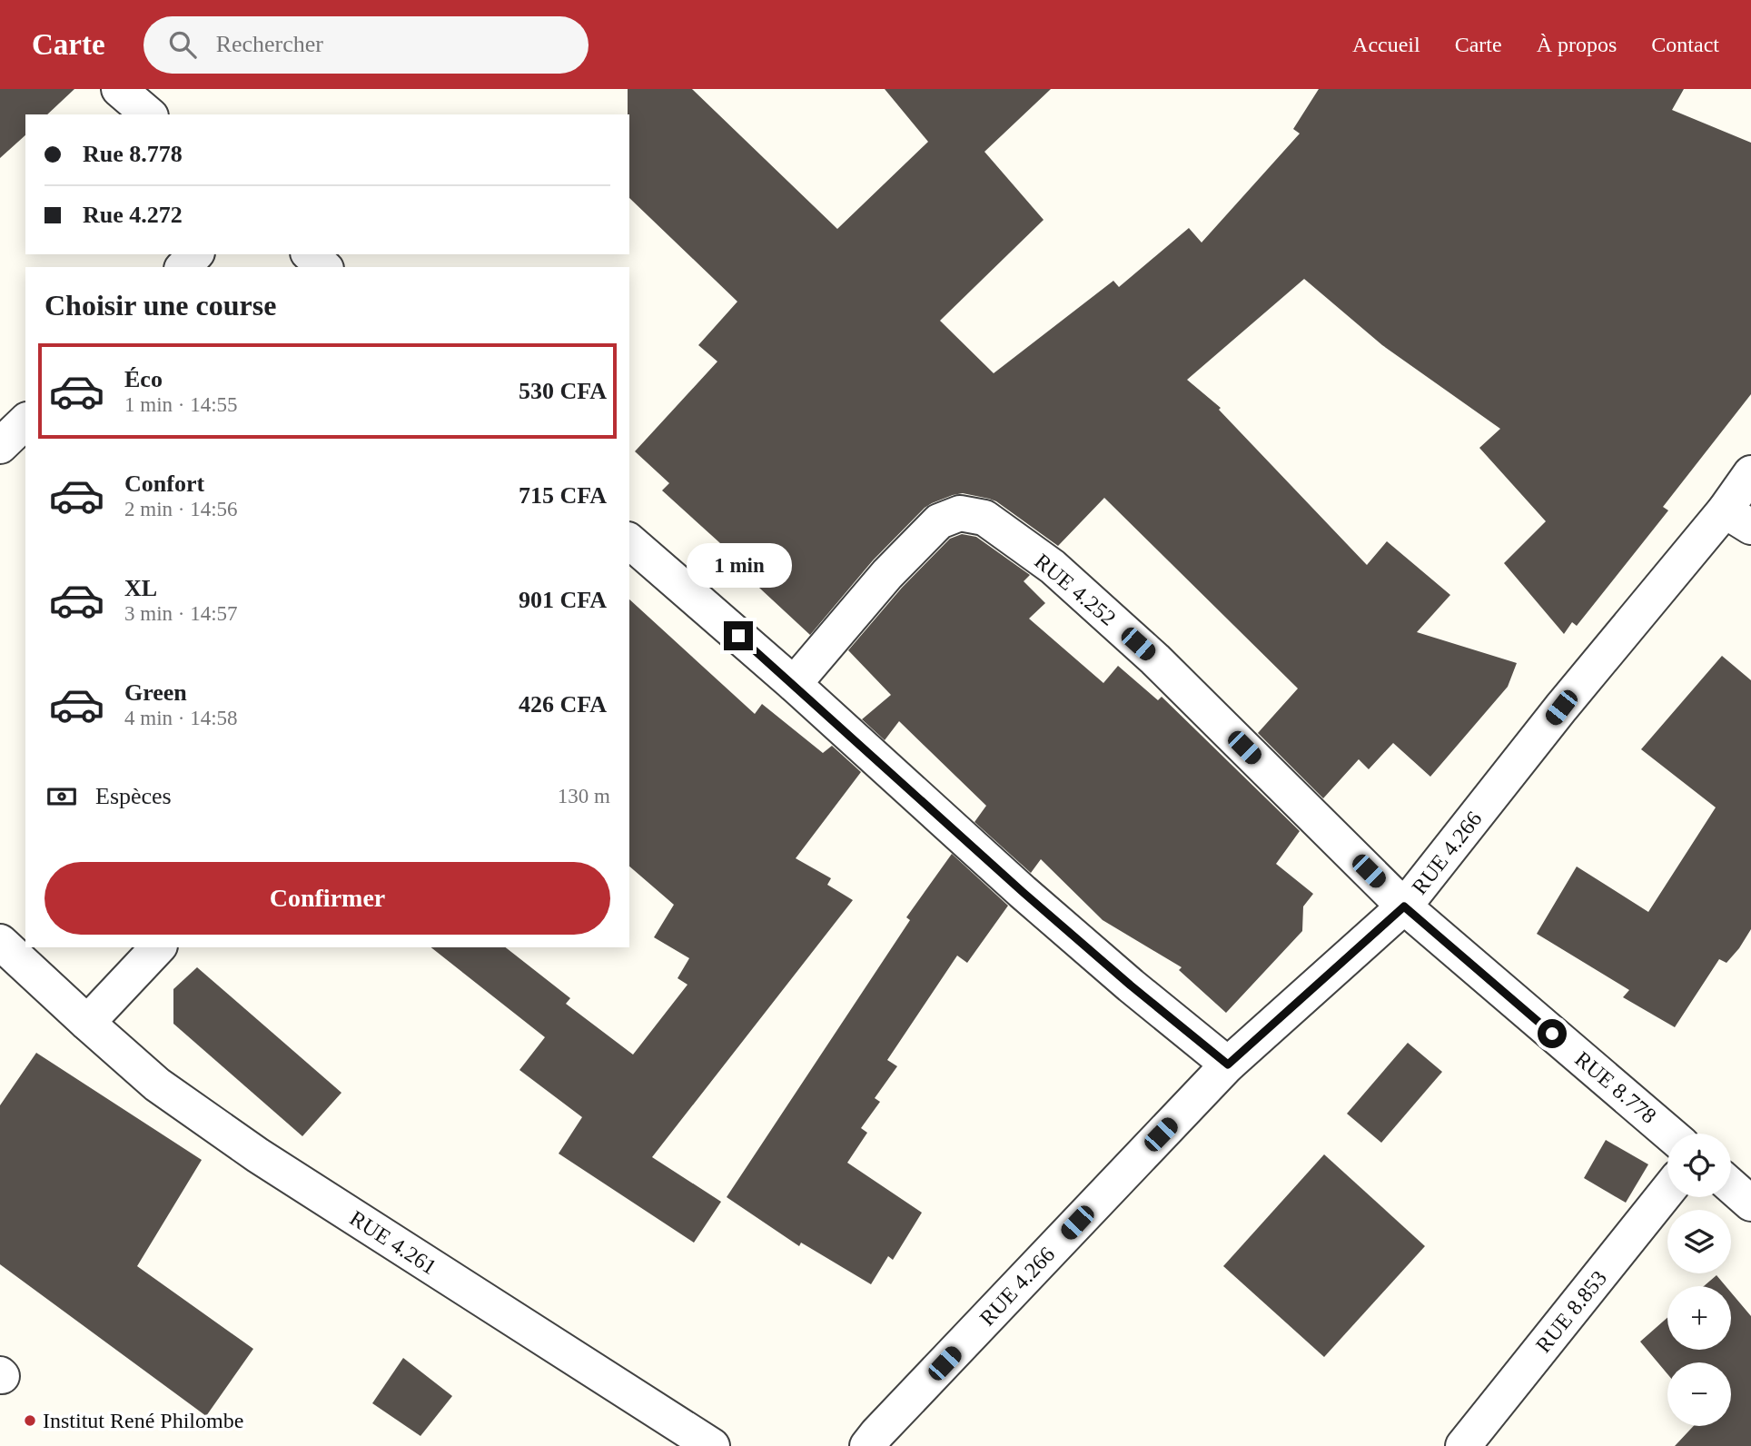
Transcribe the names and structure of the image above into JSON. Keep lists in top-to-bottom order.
{
  "streets": {
    "street": [
      "RUE 4.252",
      "RUE 4.266",
      "RUE 8.778",
      "RUE 4.261",
      "RUE 8.853"
    ]
  },
  "crossings": [
    ["RUE 4.252", "RUE 4.266"],
    ["RUE 4.252", "RUE 8.778"],
    ["RUE 4.266", "RUE 8.778"]
  ],
  "places": ["Institut René Philombe"],
  "page": {
    "header": "Carte",
    "search": "Rechercher",
    "nav": [
      "Accueil",
      "Carte",
      "À propos",
      "Contact"
    ],
    "banner": ["Rue 8.778", "Rue 4.272"],
    "heading": "Choisir une course",
    "list": [
      {
        "name": "Éco",
        "note": "1 min · 14:55",
        "value": "530 CFA"
      },
      {
        "name": "Confort",
        "note": "2 min · 14:56",
        "value": "715 CFA"
      },
      {
        "name": "XL",
        "note": "3 min · 14:57",
        "value": "901 CFA"
      },
      {
        "name": "Green",
        "note": "4 min · 14:58",
        "value": "426 CFA"
      }
    ],
    "bubble": "1 min",
    "pay": ["Espèces", "130 m"],
    "buttons": "Confirmer",
    "map_buttons": ["+", "−"]
  }
}
